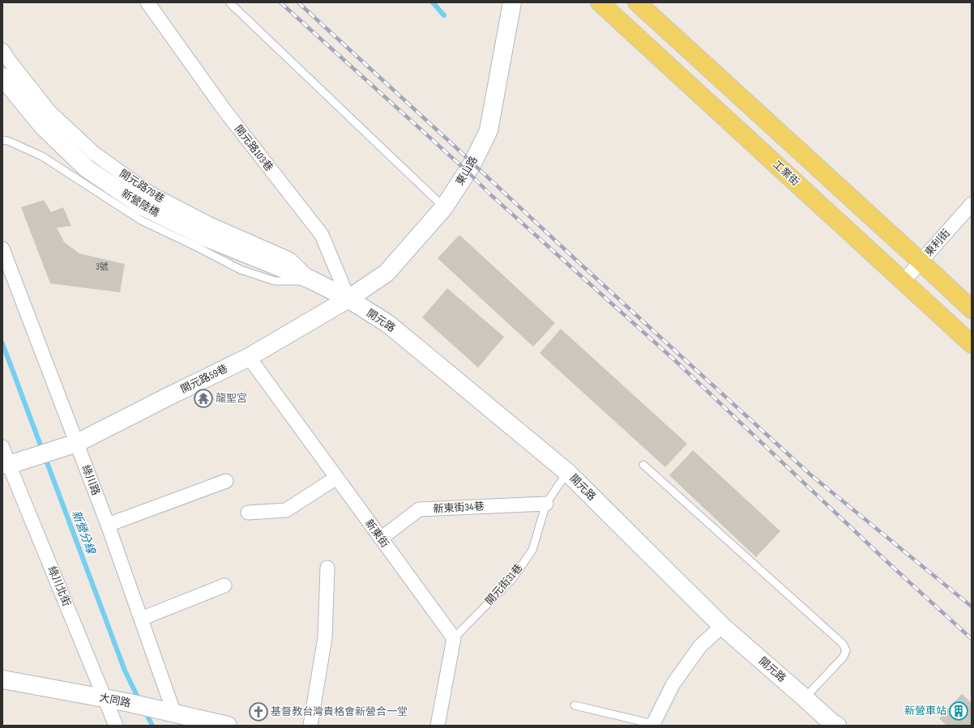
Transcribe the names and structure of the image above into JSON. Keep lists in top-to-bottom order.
{
  "streets": {
    "main road": ["工業街"],
    "street": [
      "開元路103巷",
      "東山路",
      "開元路79巷",
      "新營陸橋",
      "東利街",
      "開元路",
      "開元路59巷",
      "綠川路",
      "新東街34巷",
      "新東街",
      "綠川北街",
      "大同路"
    ],
    "lane": ["開元街31巷"]
  },
  "crossings": [
    ["開元路103巷", "東山路"],
    ["開元路103巷", "開元路"],
    ["開元路103巷", "開元路59巷"],
    ["東山路", "開元路"],
    ["東山路", "開元路59巷"],
    ["工業街", "東利街"],
    ["開元路79巷", "新營陸橋"],
    ["開元路79巷", "開元路"],
    ["新營陸橋", "開元路"],
    ["開元路", "開元路59巷"],
    ["開元路", "開元街31巷"],
    ["開元路59巷", "綠川路"],
    ["開元路59巷", "新東街"],
    ["開元路59巷", "綠川北街"],
    ["綠川路", "大同路"],
    ["新東街34巷", "新東街"],
    ["新東街34巷", "開元街31巷"],
    ["新東街", "開元街31巷"],
    ["綠川北街", "大同路"]
  ],
  "water": ["新營分線"],
  "places": {
    "temple": ["龍聖宮"],
    "building": ["新營車站"],
    "church": ["基督教台灣貴格會新營合一堂"]
  },
  "house_numbers": ["3號"]
}
